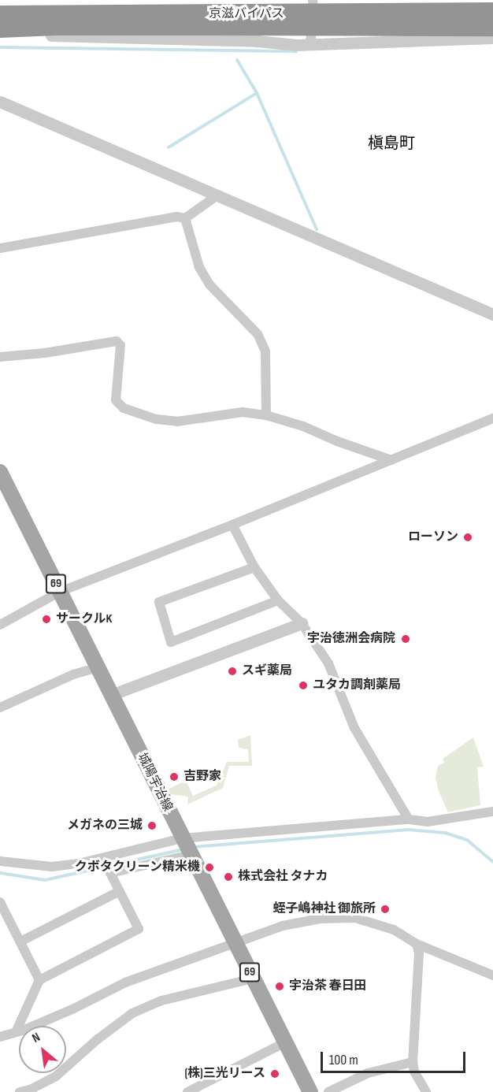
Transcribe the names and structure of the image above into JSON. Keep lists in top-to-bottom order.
{
  "streets": {
    "highway": ["京滋バイパス"],
    "main road": ["69", "城陽宇治線"]
  },
  "districts": ["槇島町"],
  "places": [
    "ローソン",
    "サークルK",
    "宇治徳洲会病院",
    "スギ薬局",
    "ユタカ調剤薬局",
    "吉野家",
    "メガネの三城",
    "クボタクリーン精米機",
    "株式会社 タナカ",
    "蛭子嶋神社 御旅所",
    "宇治茶 春日田",
    "(株)三光リース"
  ],
  "scale_bar": "100 m",
  "north": "top left"
}
